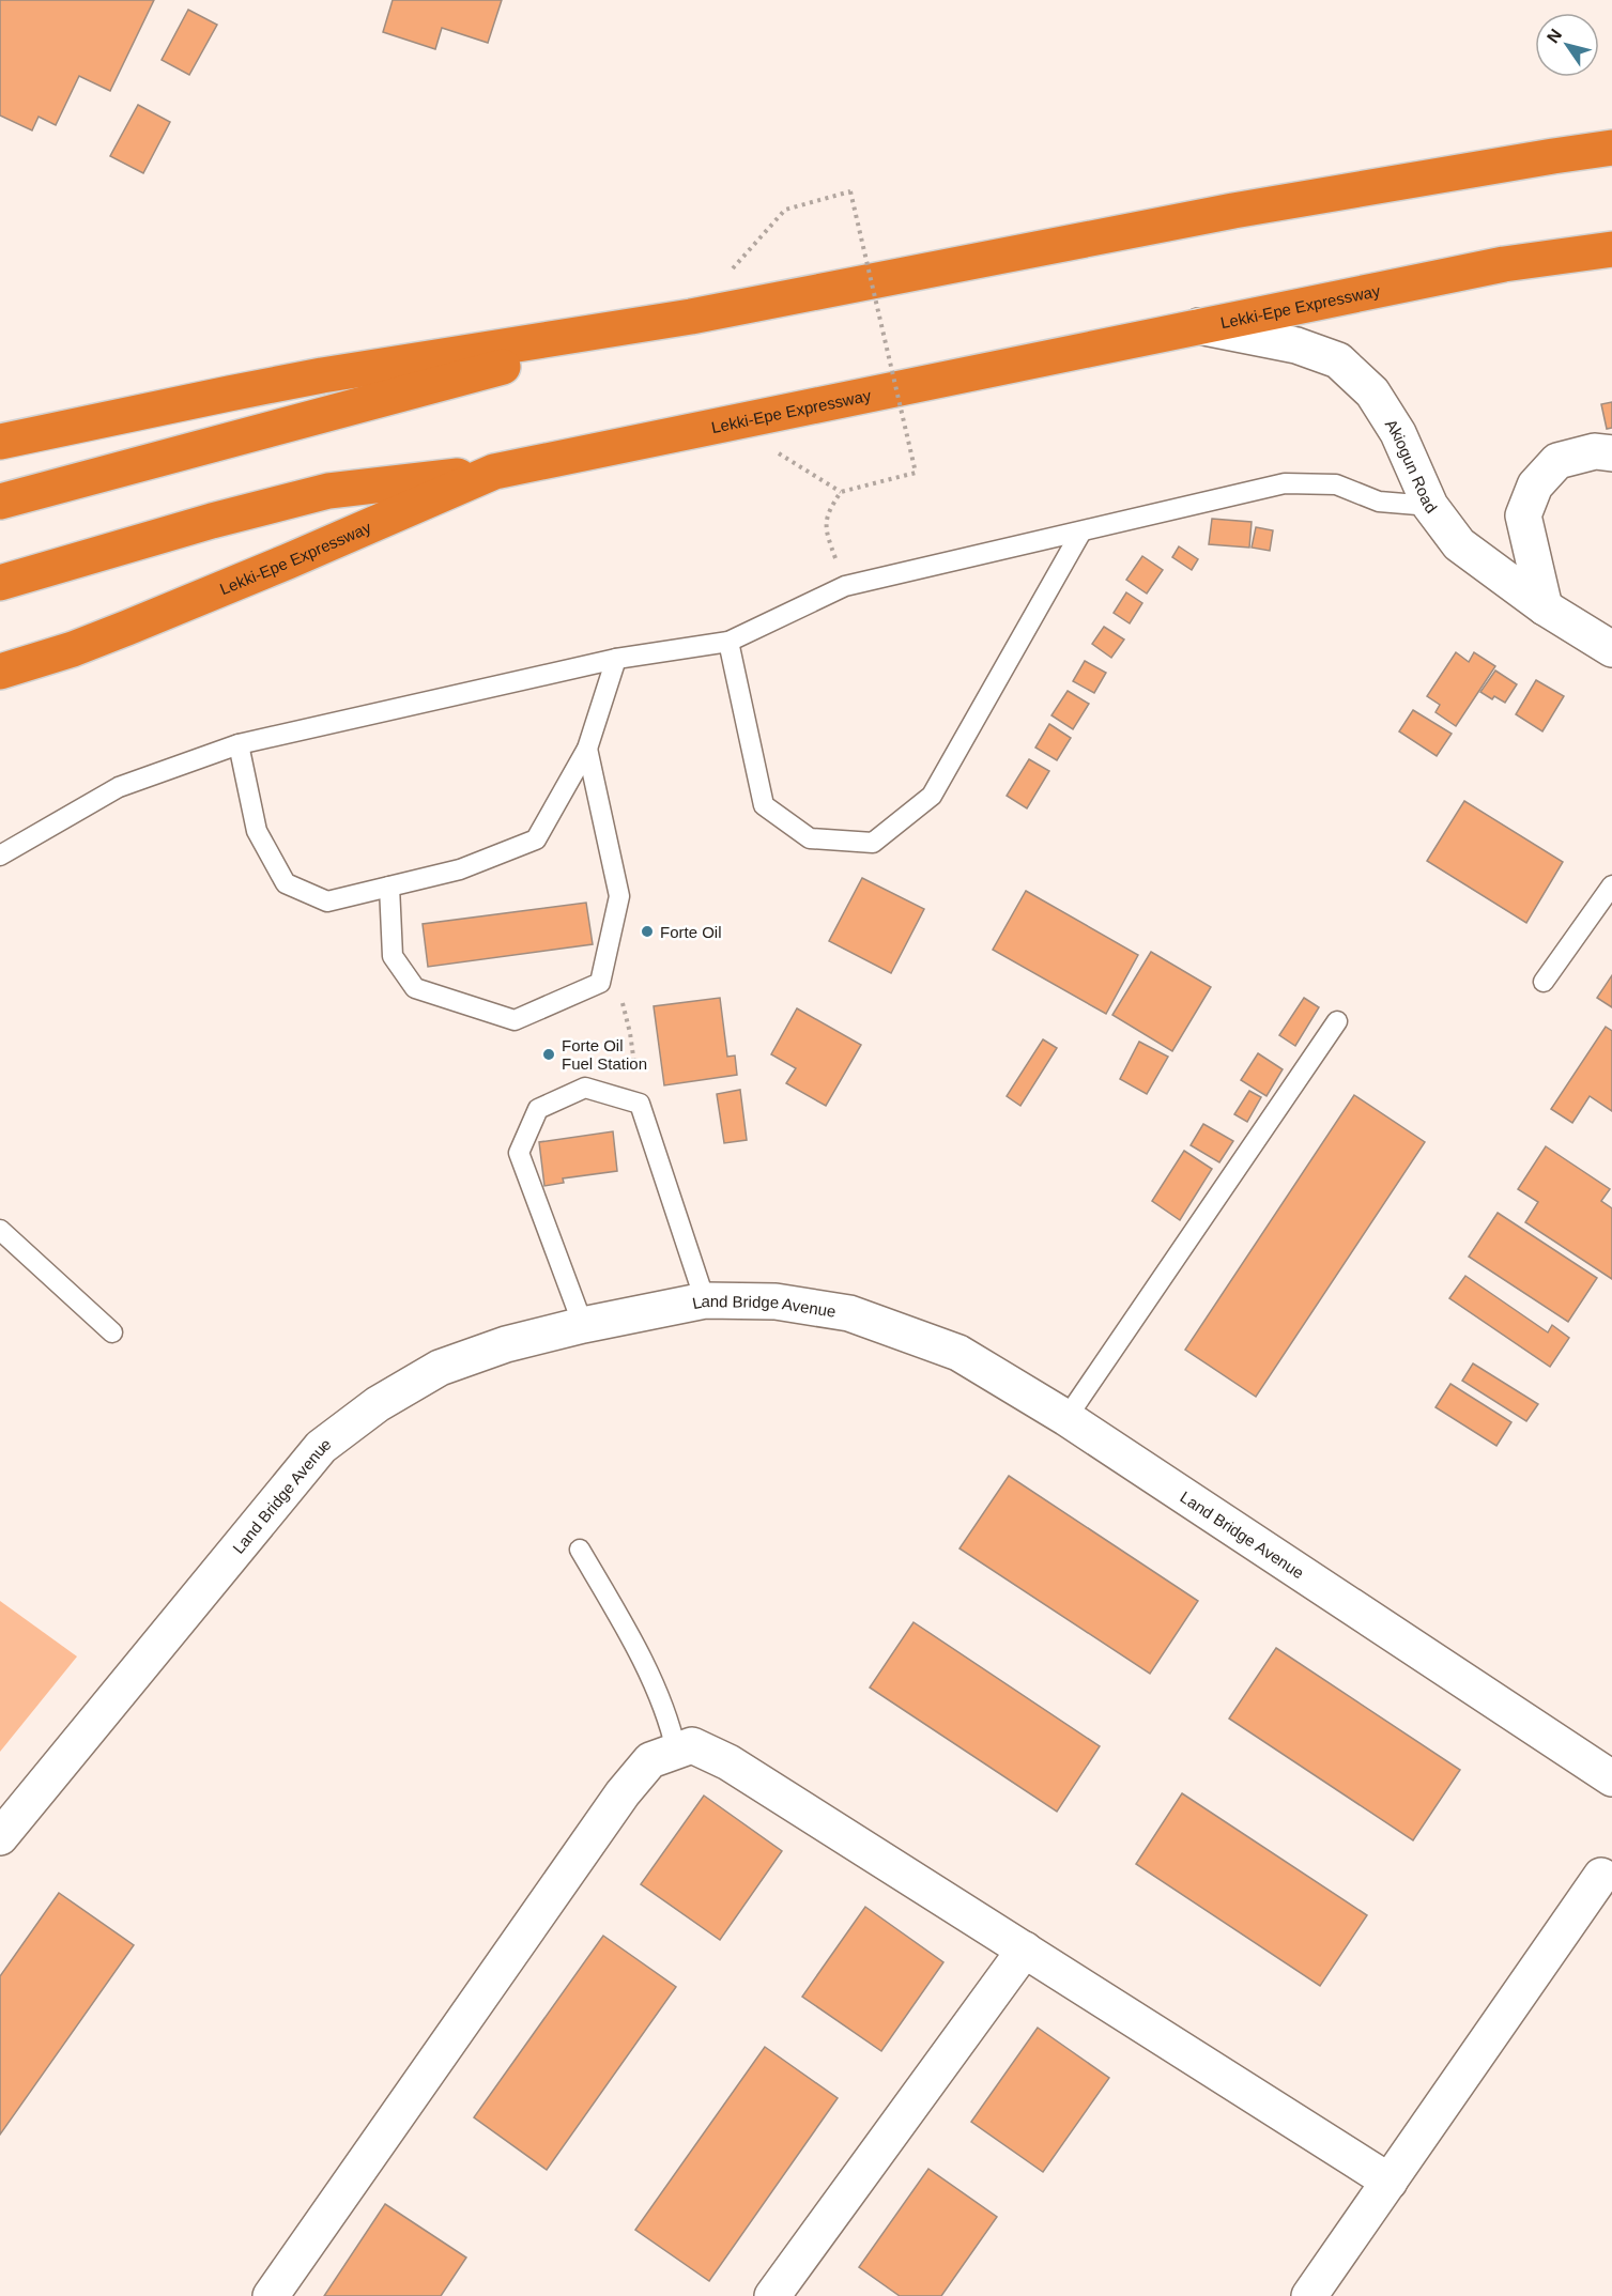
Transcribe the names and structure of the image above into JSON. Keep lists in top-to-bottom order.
{
  "streets": {
    "highway": ["Lekki-Epe Expressway"],
    "street": ["Akiogun Road", "Land Bridge Avenue"]
  },
  "crossings": [
    ["Lekki-Epe Expressway", "Akiogun Road"]
  ],
  "places": ["Forte Oil", "Forte Oil Fuel Station"],
  "north": "top left"
}
